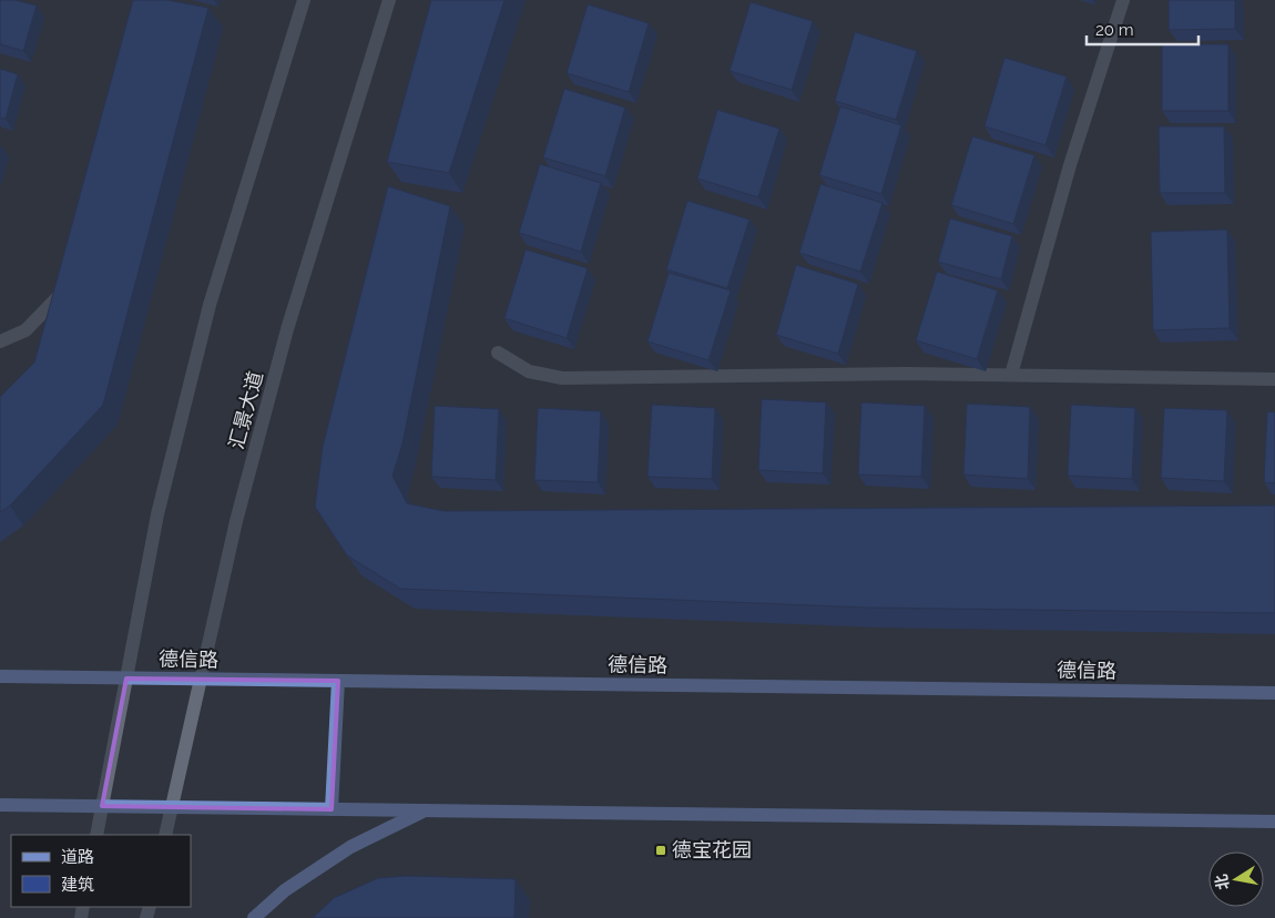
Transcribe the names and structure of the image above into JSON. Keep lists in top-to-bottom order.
{
  "streets": {
    "main road": ["德信路"],
    "street": ["汇景大道"]
  },
  "crossings": [
    ["汇景大道", "德信路"]
  ],
  "places": {
    "transit": ["德宝花园"]
  },
  "legend": ["道路", "建筑"],
  "scale_bar": "20 m",
  "north": "left"
}
